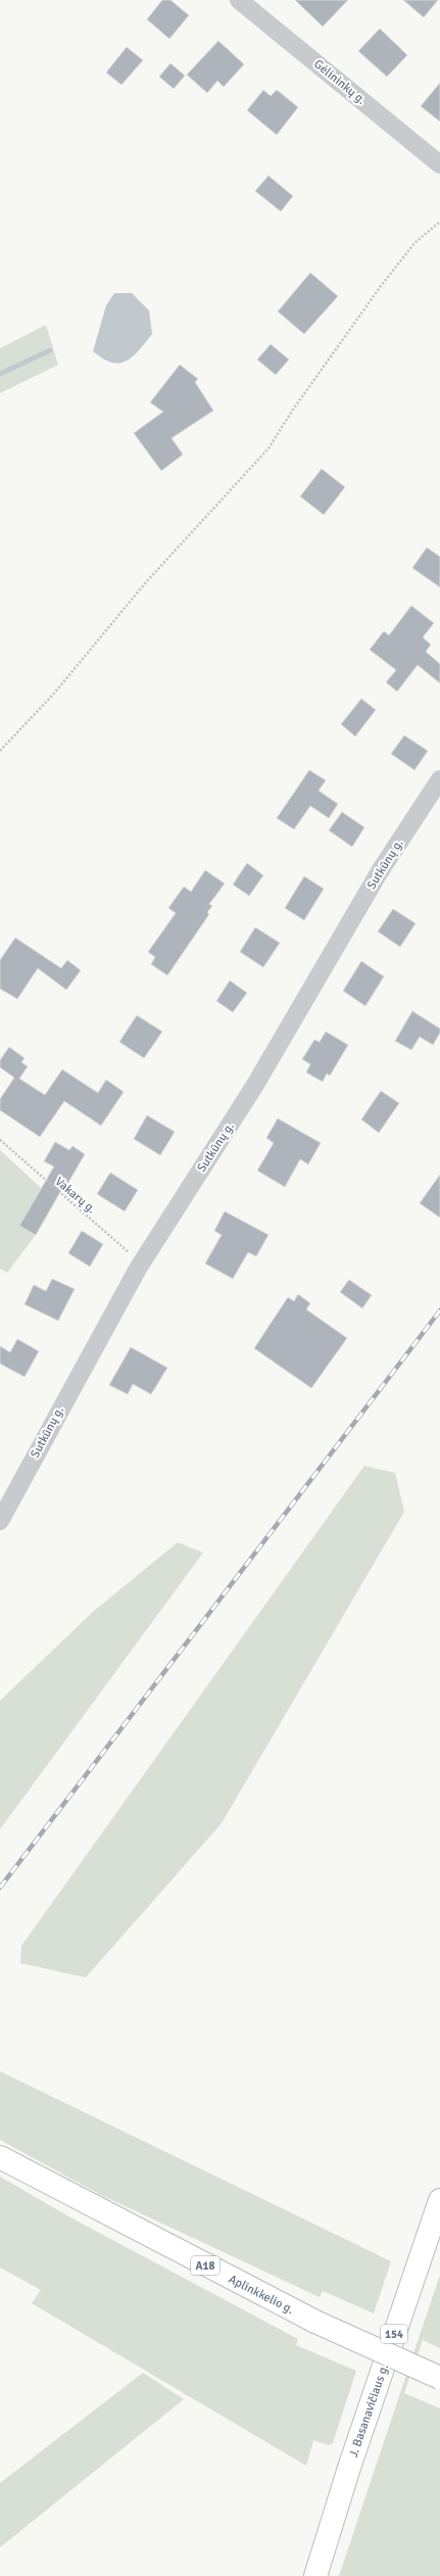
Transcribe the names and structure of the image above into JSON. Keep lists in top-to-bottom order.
{
  "streets": {
    "main road": [
      "A18",
      "Aplinkkelio g.",
      "154",
      "J. Basanavičiaus g."
    ],
    "street": ["Gėlininkų g.", "Sutkūnų g."],
    "path": ["Vakarų g."]
  },
  "crossings": [
    ["Sutkūnų g.", "Vakarų g."]
  ]
}
